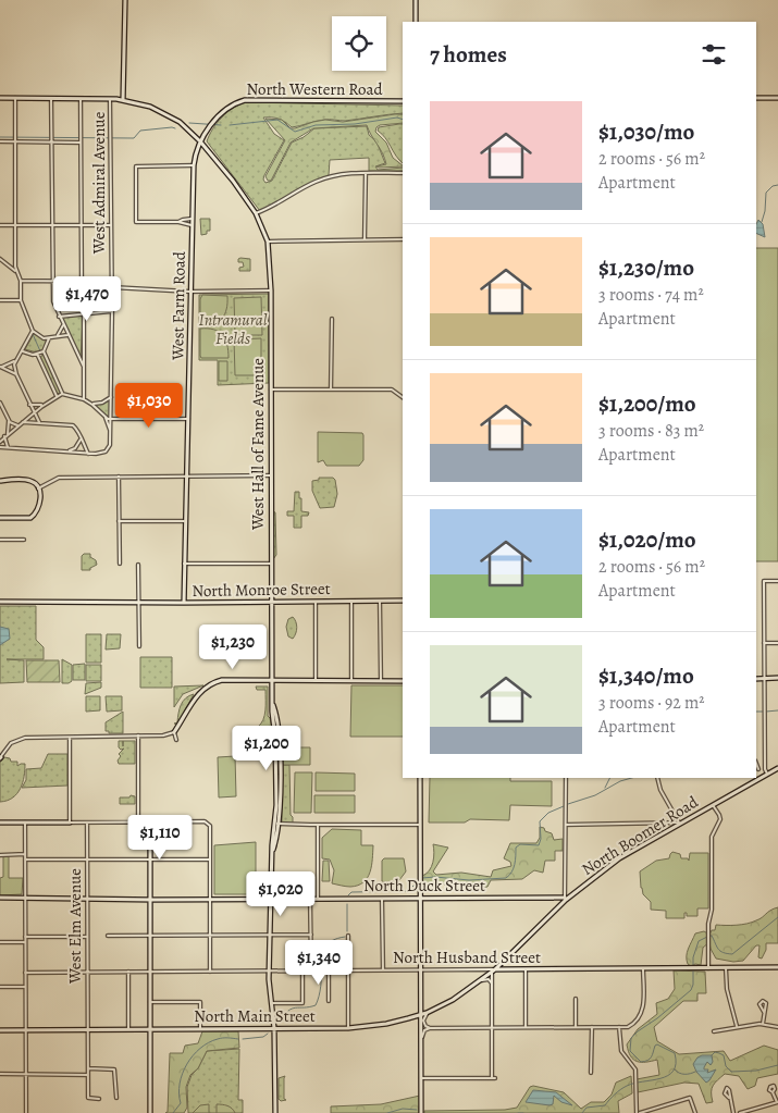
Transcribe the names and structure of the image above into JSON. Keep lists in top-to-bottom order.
{
  "streets": {
    "main road": [
      "North Western Road",
      "West Farm Road",
      "West Hall of Fame Avenue",
      "North Monroe Street",
      "North Boomer Road",
      "North Duck Street",
      "North Husband Street",
      "North Main Street"
    ],
    "street": ["West Admiral Avenue", "West Elm Avenue"]
  },
  "crossings": [
    ["North Western Road", "West Farm Road"],
    ["North Western Road", "West Hall of Fame Avenue"],
    ["West Farm Road", "West Hall of Fame Avenue"],
    ["West Farm Road", "North Monroe Street"],
    ["West Hall of Fame Avenue", "North Monroe Street"],
    ["West Hall of Fame Avenue", "North Duck Street"],
    ["West Hall of Fame Avenue", "North Husband Street"],
    ["West Hall of Fame Avenue", "North Main Street"],
    ["North Boomer Road", "North Duck Street"],
    ["North Boomer Road", "North Husband Street"],
    ["North Boomer Road", "North Main Street"],
    ["North Duck Street", "West Elm Avenue"],
    ["West Elm Avenue", "North Husband Street"],
    ["West Elm Avenue", "North Main Street"]
  ],
  "parks": ["Intramural Fields"],
  "page": {
    "heading": "7 homes",
    "list": [
      {
        "name": "$1,030/mo",
        "note": "2 rooms · 56 m² · Apartment"
      },
      {
        "name": "$1,230/mo",
        "note": "3 rooms · 74 m² · Apartment"
      },
      {
        "name": "$1,200/mo",
        "note": "3 rooms · 83 m² · Apartment"
      },
      {
        "name": "$1,020/mo",
        "note": "2 rooms · 56 m² · Apartment"
      },
      {
        "name": "$1,340/mo",
        "note": "3 rooms · 92 m² · Apartment"
      }
    ],
    "price": [
      "$1,470",
      "$1,030",
      "$1,230",
      "$1,200",
      "$1,110",
      "$1,020",
      "$1,340"
    ]
  }
}
